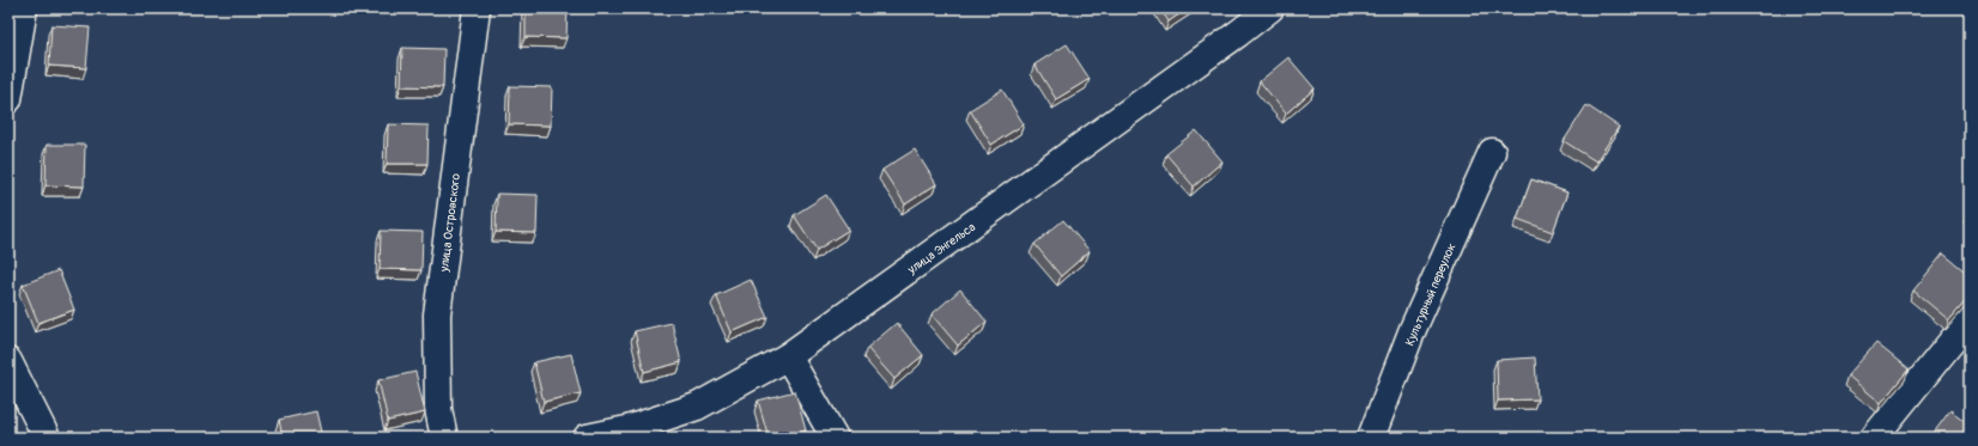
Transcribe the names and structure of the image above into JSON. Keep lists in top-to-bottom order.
{
  "streets": {
    "street": ["улица Островского", "улица Энгельса", "Культурный переулок"]
  }
}
